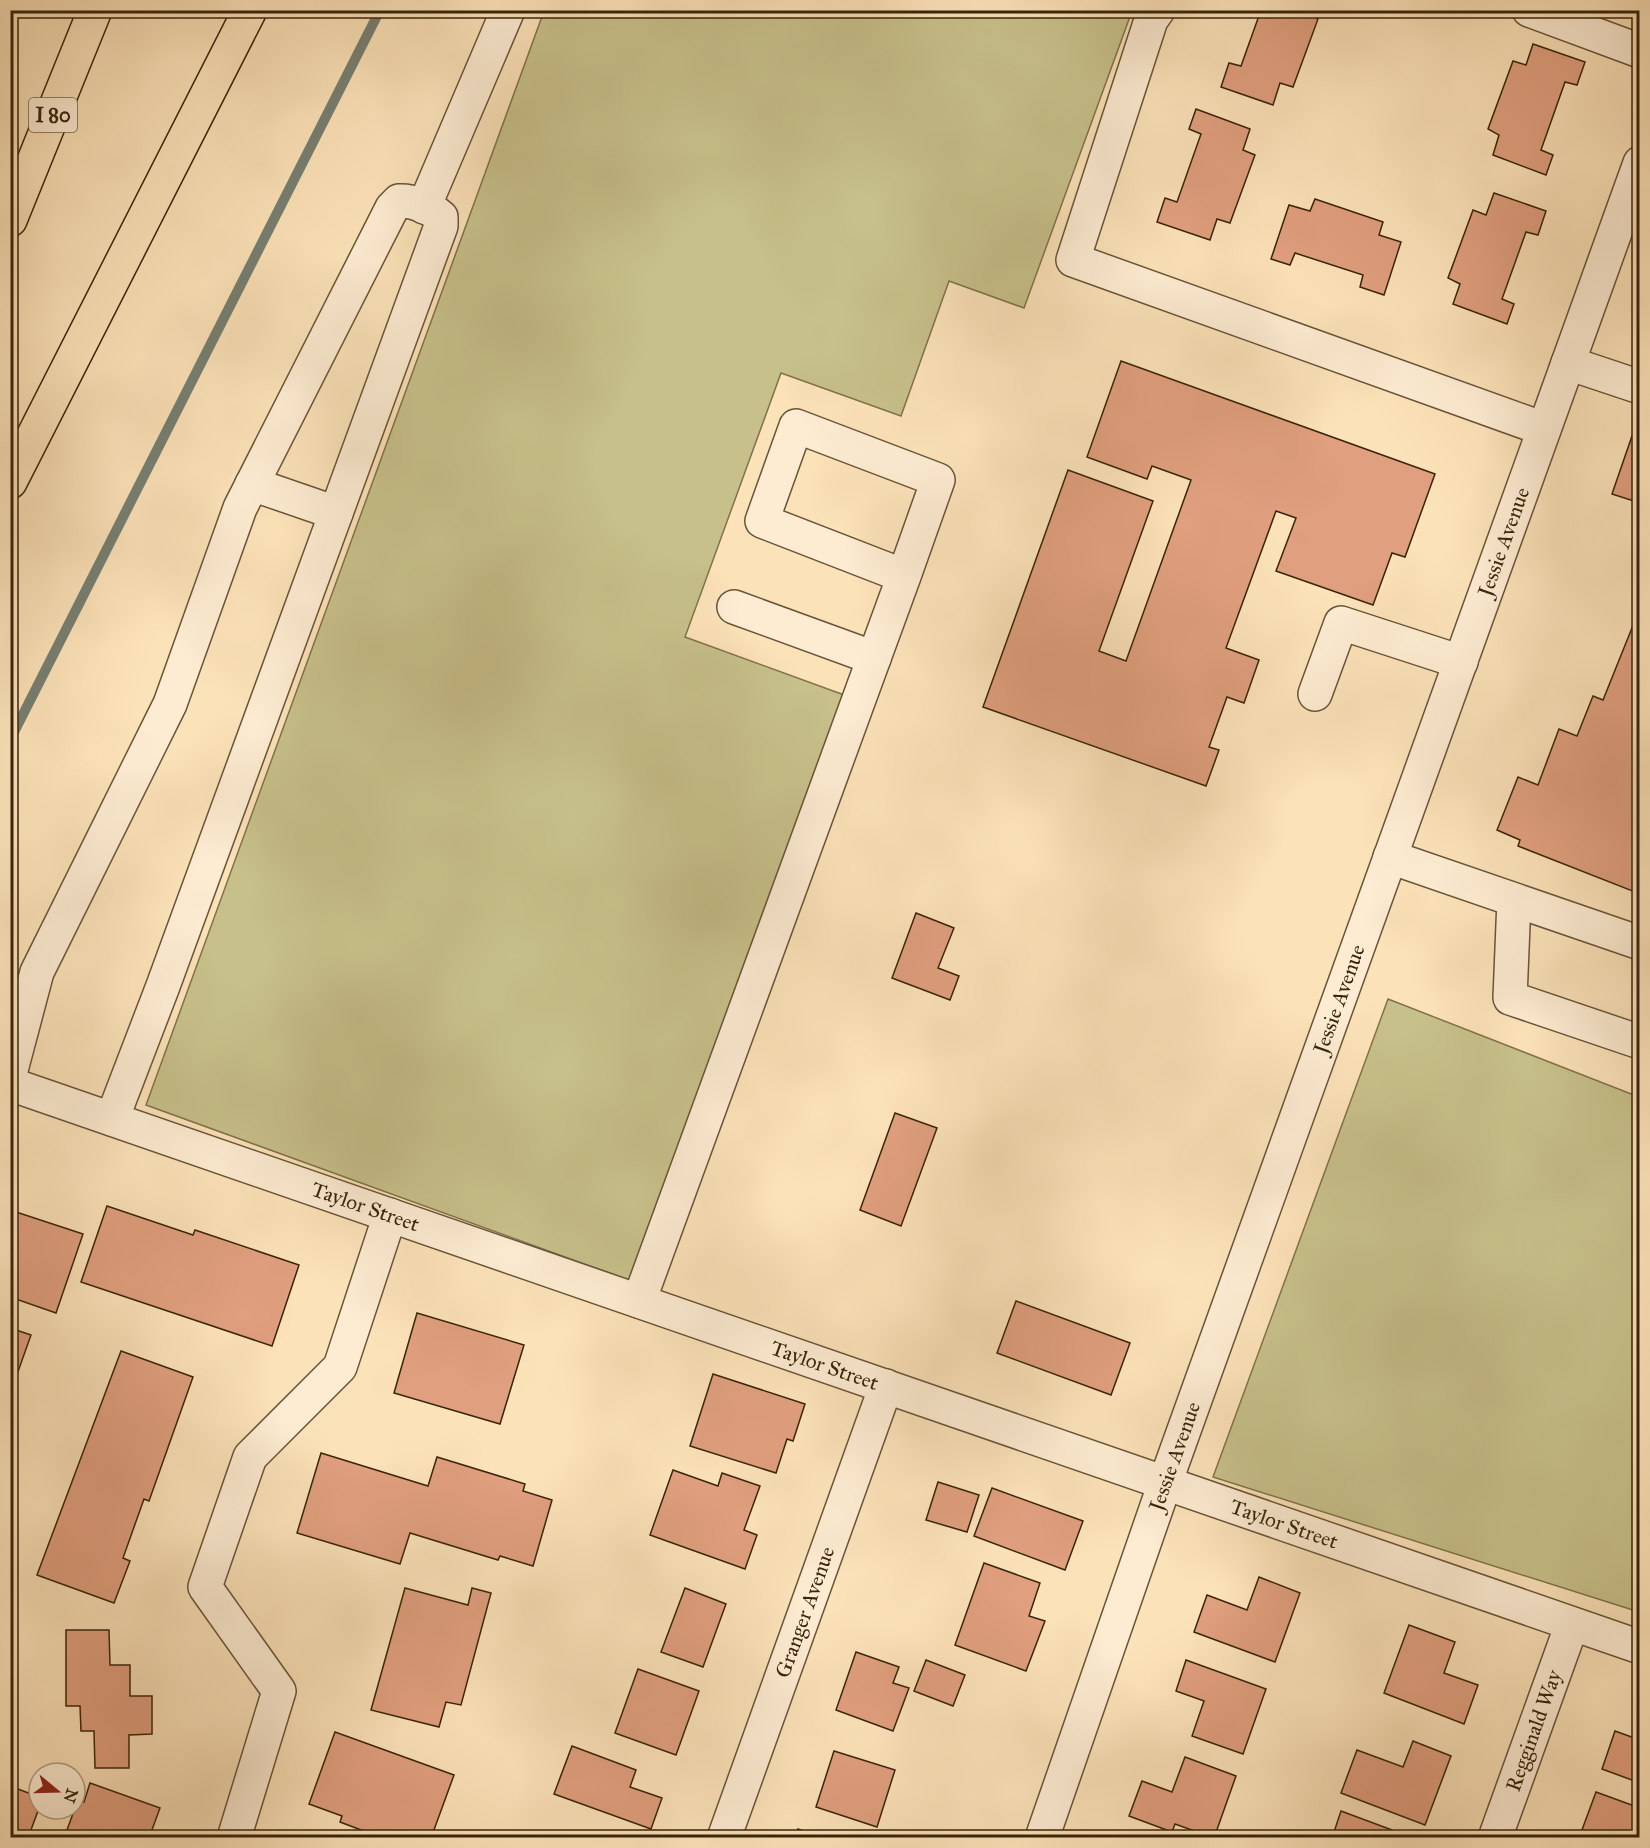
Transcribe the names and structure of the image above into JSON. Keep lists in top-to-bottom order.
{
  "streets": {
    "highway": ["I 80"],
    "street": [
      "Jessie Avenue",
      "Taylor Street",
      "Granger Avenue",
      "Regginald Way"
    ]
  },
  "crossings": [
    ["Jessie Avenue", "Taylor Street"],
    ["Taylor Street", "Granger Avenue"],
    ["Taylor Street", "Regginald Way"]
  ],
  "north": "right"
}
